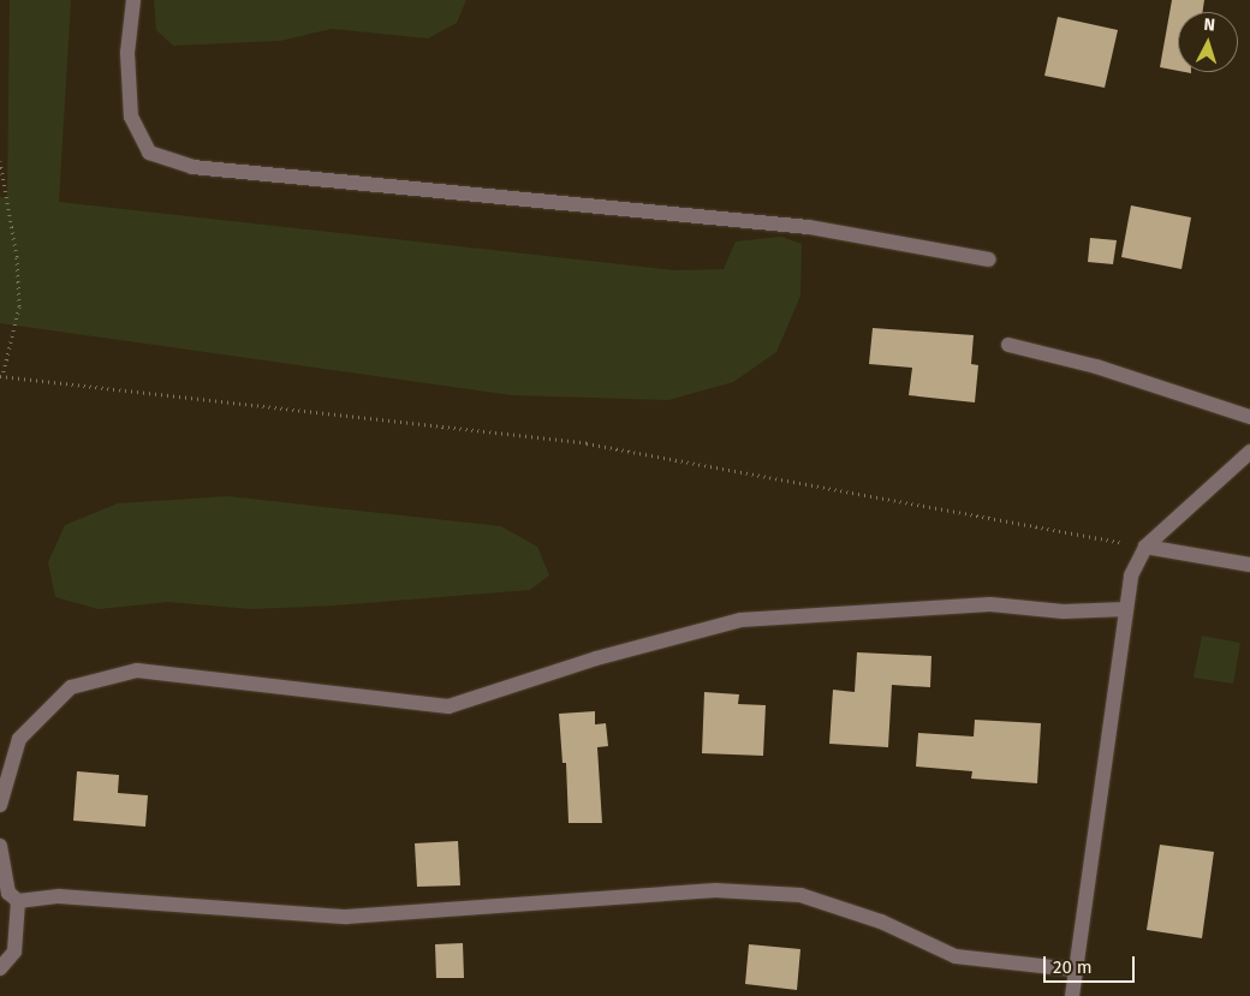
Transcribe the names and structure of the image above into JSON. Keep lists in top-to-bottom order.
{
  "scale_bar": "20 m",
  "north": "top"
}
